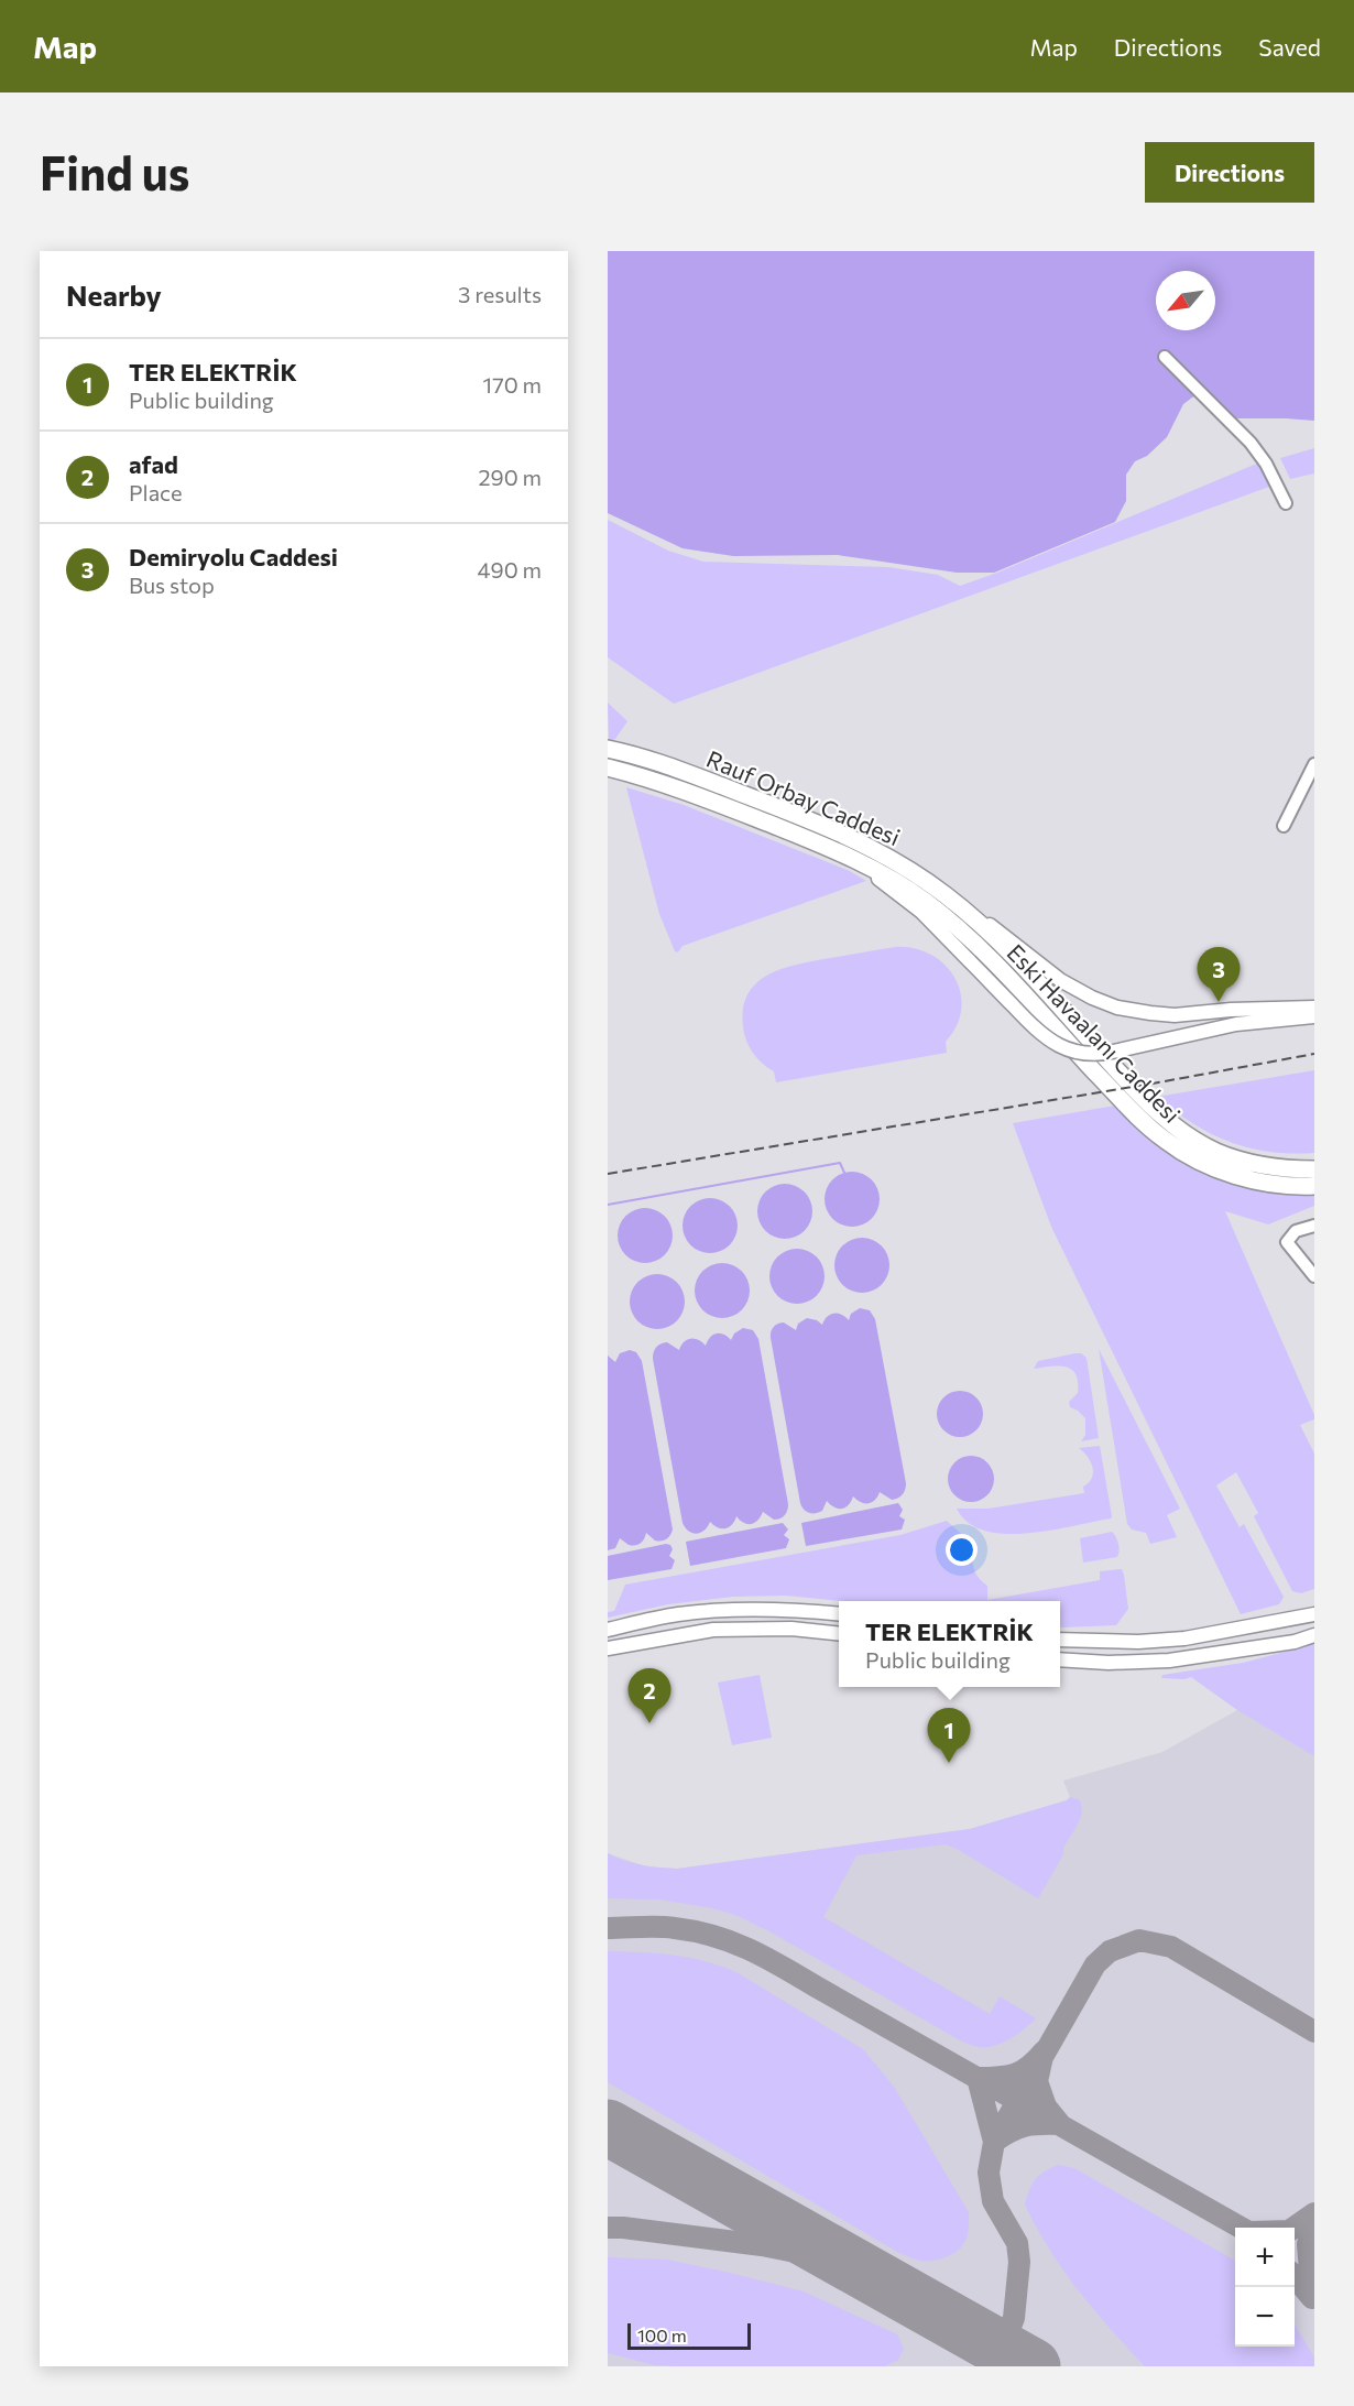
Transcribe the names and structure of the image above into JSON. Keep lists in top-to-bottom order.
{
  "streets": {
    "highway": ["Rauf Orbay Caddesi", "Eski Havaalanı Caddesi"]
  },
  "crossings": [
    ["Rauf Orbay Caddesi", "Eski Havaalanı Caddesi"]
  ],
  "scale_bar": "100 m",
  "north": "bottom left",
  "page": {
    "header": "Map",
    "nav": ["Map", "Directions", "Saved"],
    "buttons": "Directions",
    "title": "Find us",
    "heading": ["Nearby", "3 results"],
    "list": [
      {
        "mark": "1",
        "name": "TER ELEKTRİK",
        "note": "Public building",
        "value": "170 m"
      },
      {
        "mark": "2",
        "name": "afad",
        "note": "Place",
        "value": "290 m"
      },
      {
        "mark": "3",
        "name": "Demiryolu Caddesi",
        "note": "Bus stop",
        "value": "490 m"
      }
    ],
    "pins": ["3", "2", "1"],
    "popup": ["TER ELEKTRİK", "Public building"],
    "map_buttons": ["+", "−"],
    "scale": "100 m"
  }
}
